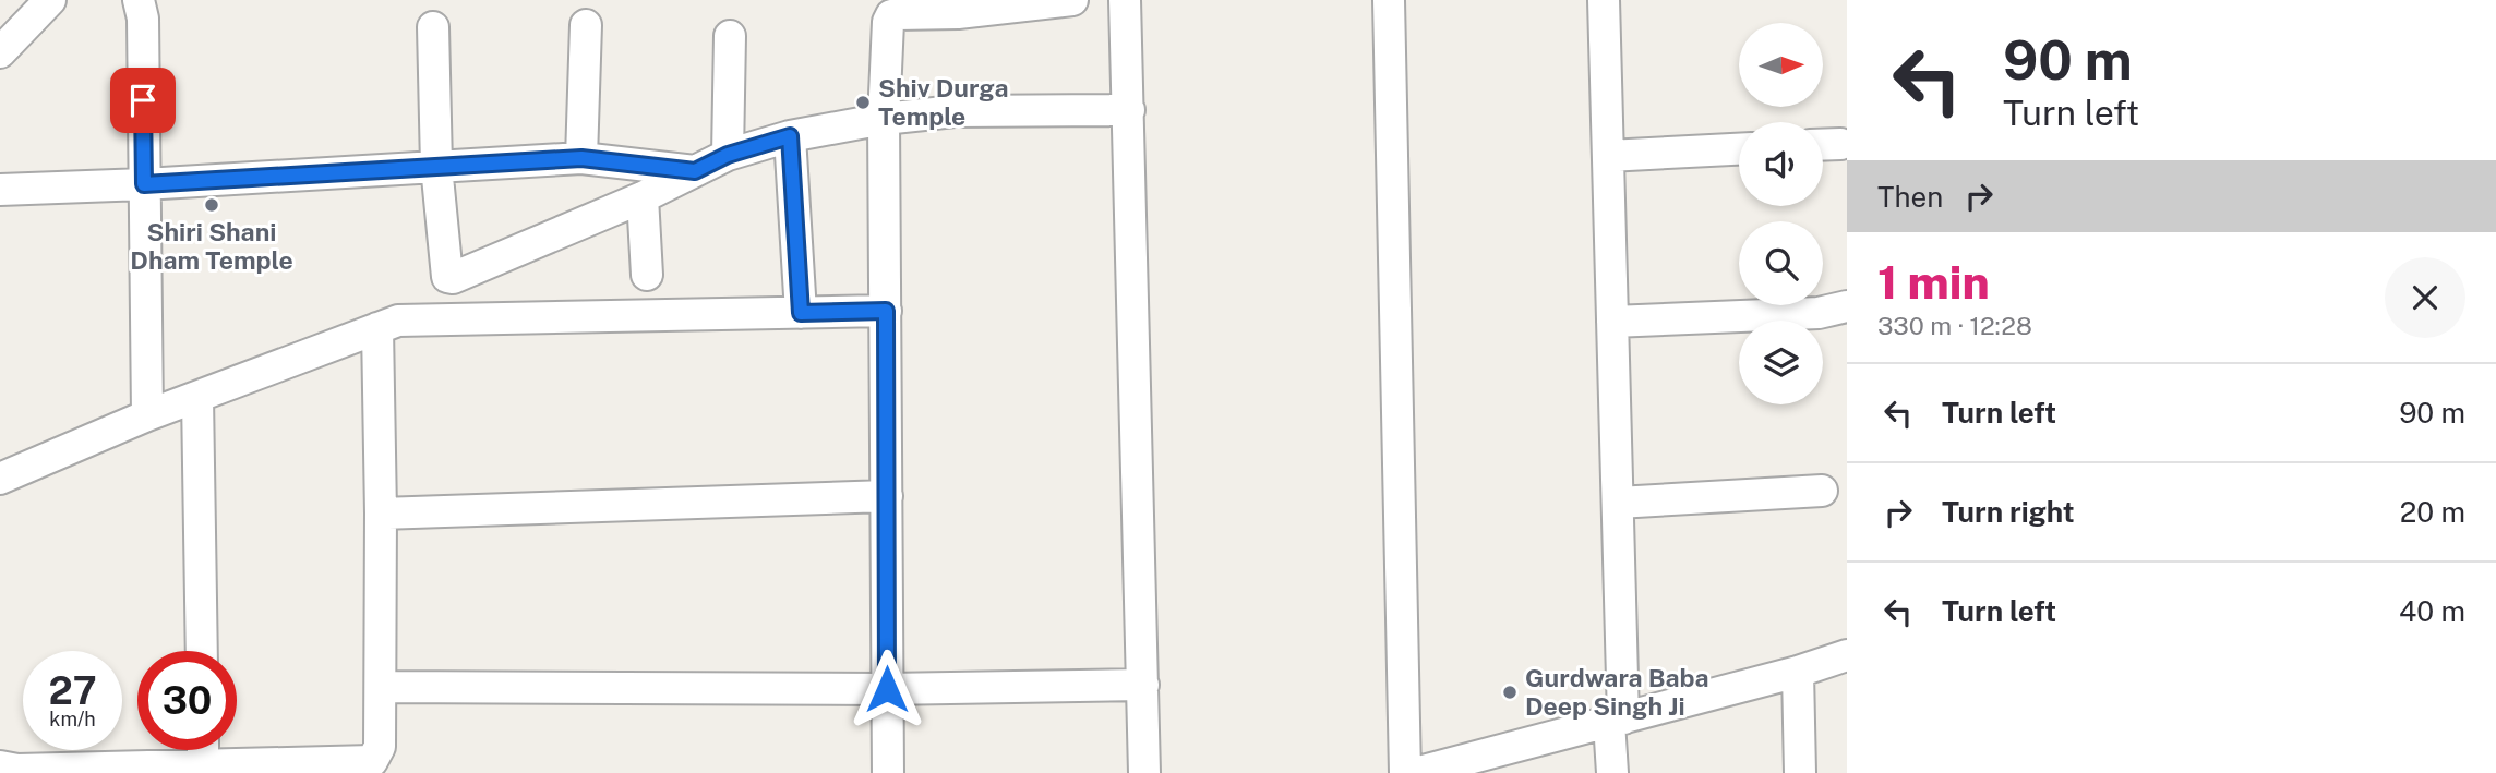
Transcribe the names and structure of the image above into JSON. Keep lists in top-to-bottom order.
{
  "places": ["Shiv Durga Temple", "Shiri Shani Dham Temple", "Gurdwara Baba Deep Singh Ji"],
  "north": "right",
  "page": {
    "turn": ["90 m", "Turn left"],
    "then": "Then",
    "heading": ["1 min", "330 m · 12:28"],
    "list": [
      {
        "name": "Turn left",
        "value": "90 m"
      },
      {
        "name": "Turn right",
        "value": "20 m"
      },
      {
        "name": "Turn left",
        "value": "40 m"
      }
    ],
    "speed": "27 km/h",
    "limit": "30"
  }
}
